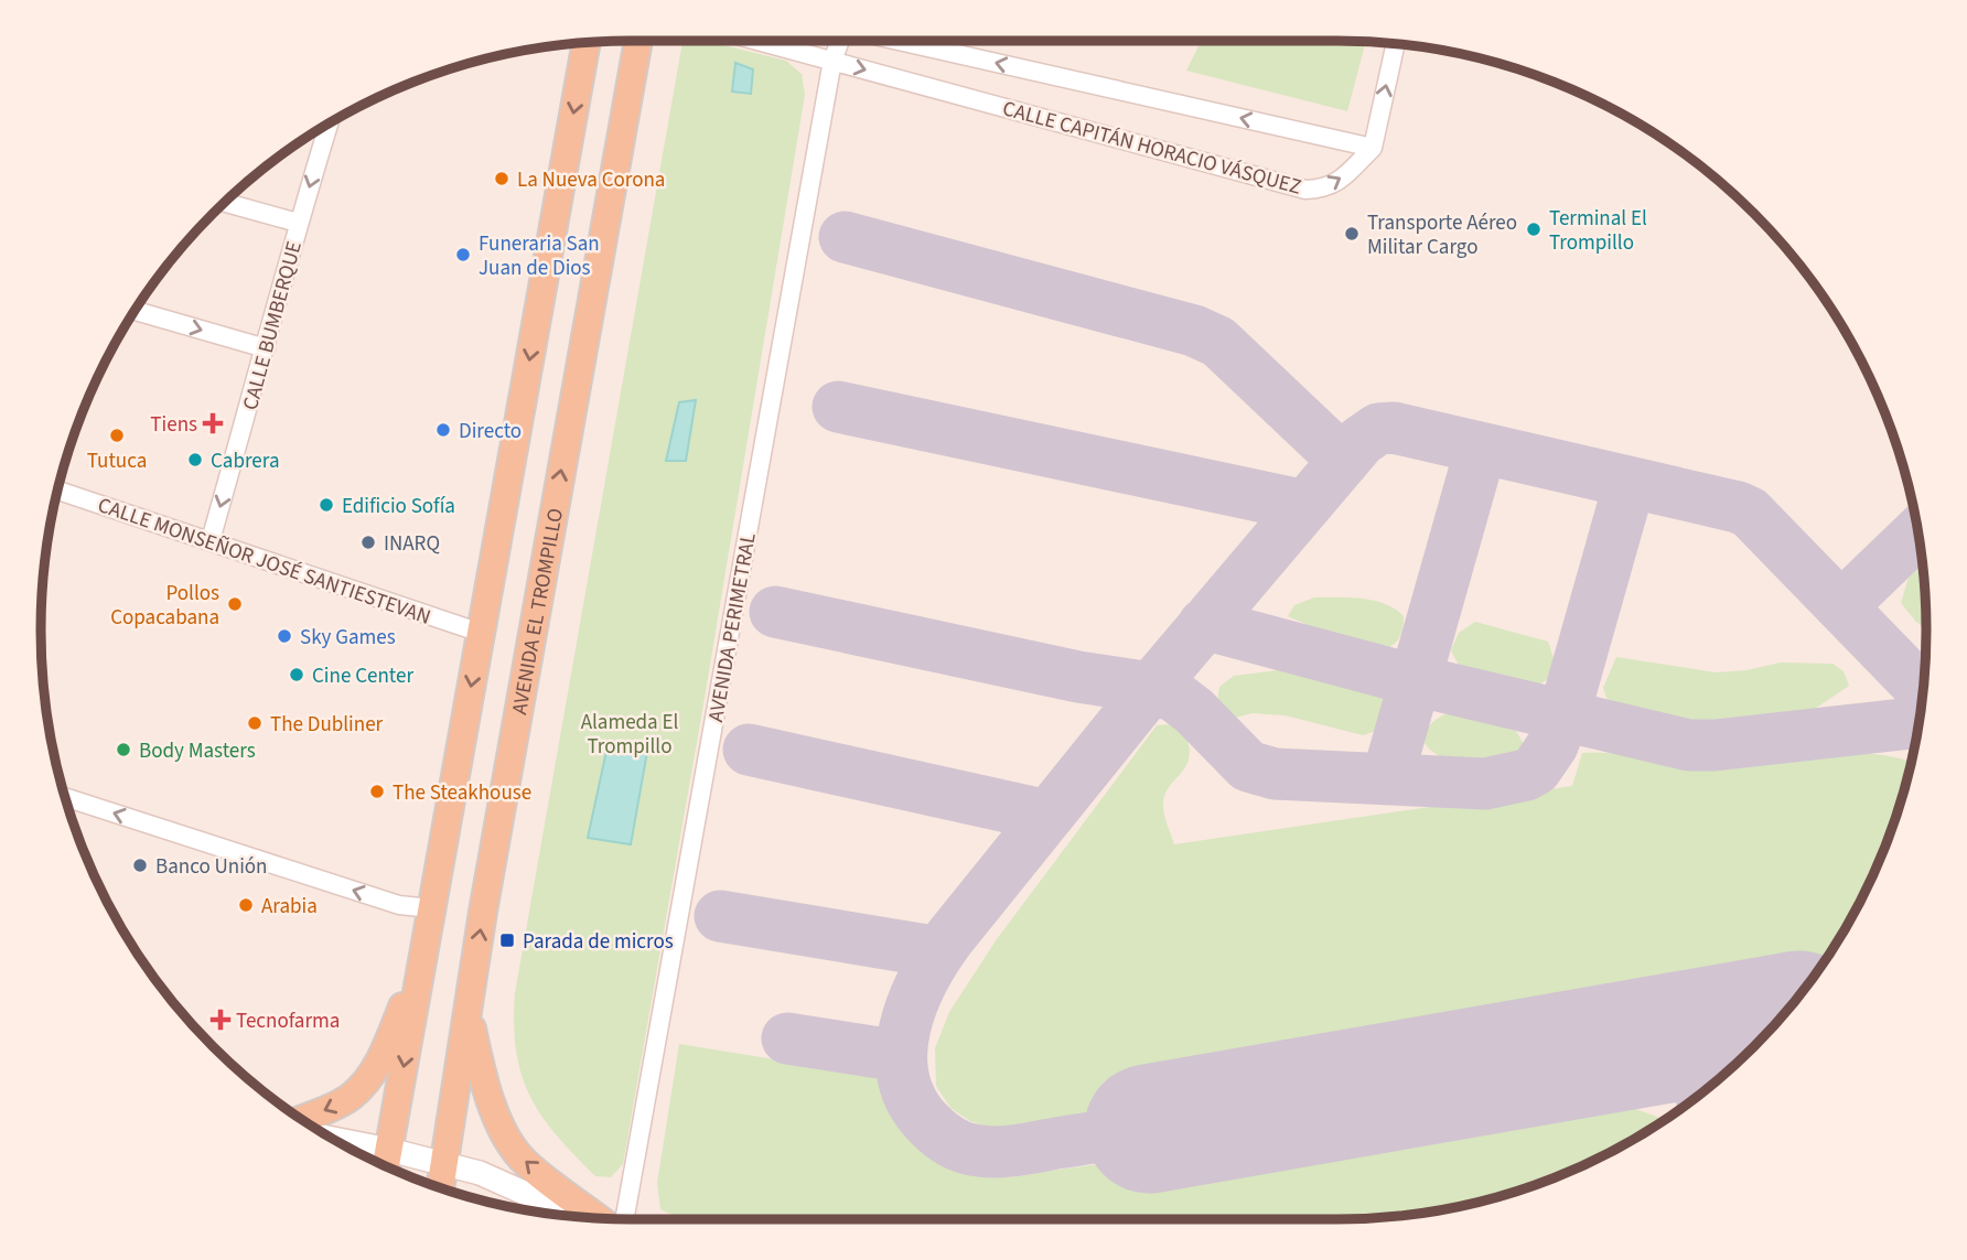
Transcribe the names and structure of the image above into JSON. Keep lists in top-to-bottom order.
{
  "streets": {
    "main road": ["AVENIDA EL TROMPILLO"],
    "street": [
      "CALLE CAPITÁN HORACIO VÁSQUEZ",
      "CALLE BUMBERQUE",
      "CALLE MONSEÑOR JOSÉ SANTIESTEVAN",
      "AVENIDA PERIMETRAL"
    ]
  },
  "crossings": [
    ["CALLE CAPITÁN HORACIO VÁSQUEZ", "AVENIDA PERIMETRAL"],
    ["CALLE BUMBERQUE", "CALLE MONSEÑOR JOSÉ SANTIESTEVAN"]
  ],
  "one_way": ["CALLE BUMBERQUE"],
  "parks": ["Alameda El Trompillo"],
  "places": {
    "other": [
      "La Nueva Corona",
      "Terminal El Trompillo",
      "Transporte Aéreo Militar Cargo",
      "Funeraria San Juan de Dios",
      "Directo",
      "Tutuca",
      "Cabrera",
      "Edificio Sofía",
      "INARQ",
      "Pollos Copacabana",
      "Sky Games",
      "Cine Center",
      "The Dubliner",
      "Body Masters",
      "The Steakhouse",
      "Banco Unión",
      "Arabia"
    ],
    "health": ["Tiens", "Tecnofarma"],
    "transit": ["Parada de micros"]
  }
}
